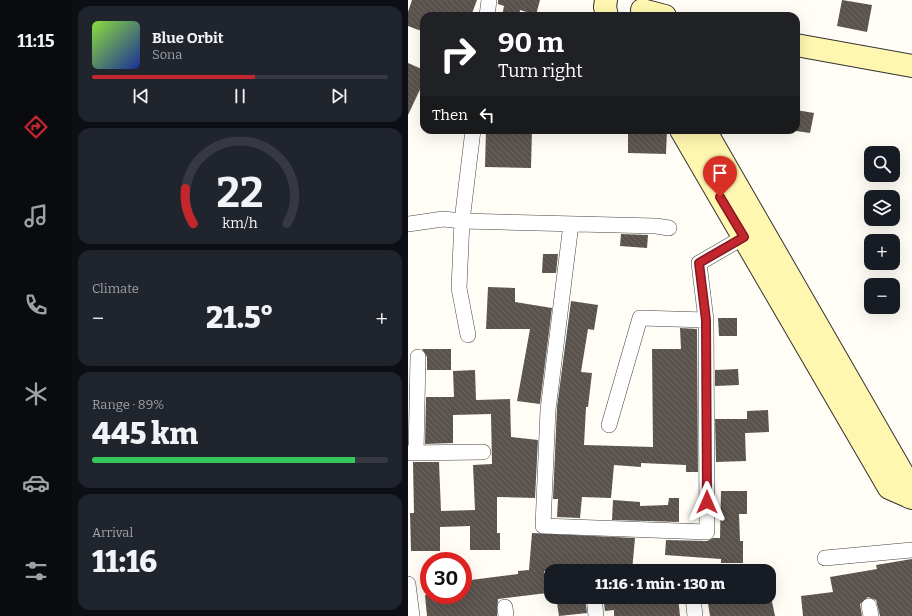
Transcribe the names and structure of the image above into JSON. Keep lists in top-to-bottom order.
{
  "page": {
    "tabs": "11:15",
    "turn": ["90 m", "Turn right"],
    "song": ["Blue Orbit", "Sona"],
    "then": "Then",
    "map_buttons": ["+", "−"],
    "tile": [
      "Climate",
      ["Range · 89%", "445 km"],
      ["Arrival", "11:16"]
    ],
    "heat": ["−", "21.5°", "+"],
    "limit": "30",
    "trip": "11:16 · 1 min · 130 m",
    "gauge": ["22", "km/h"]
  }
}
